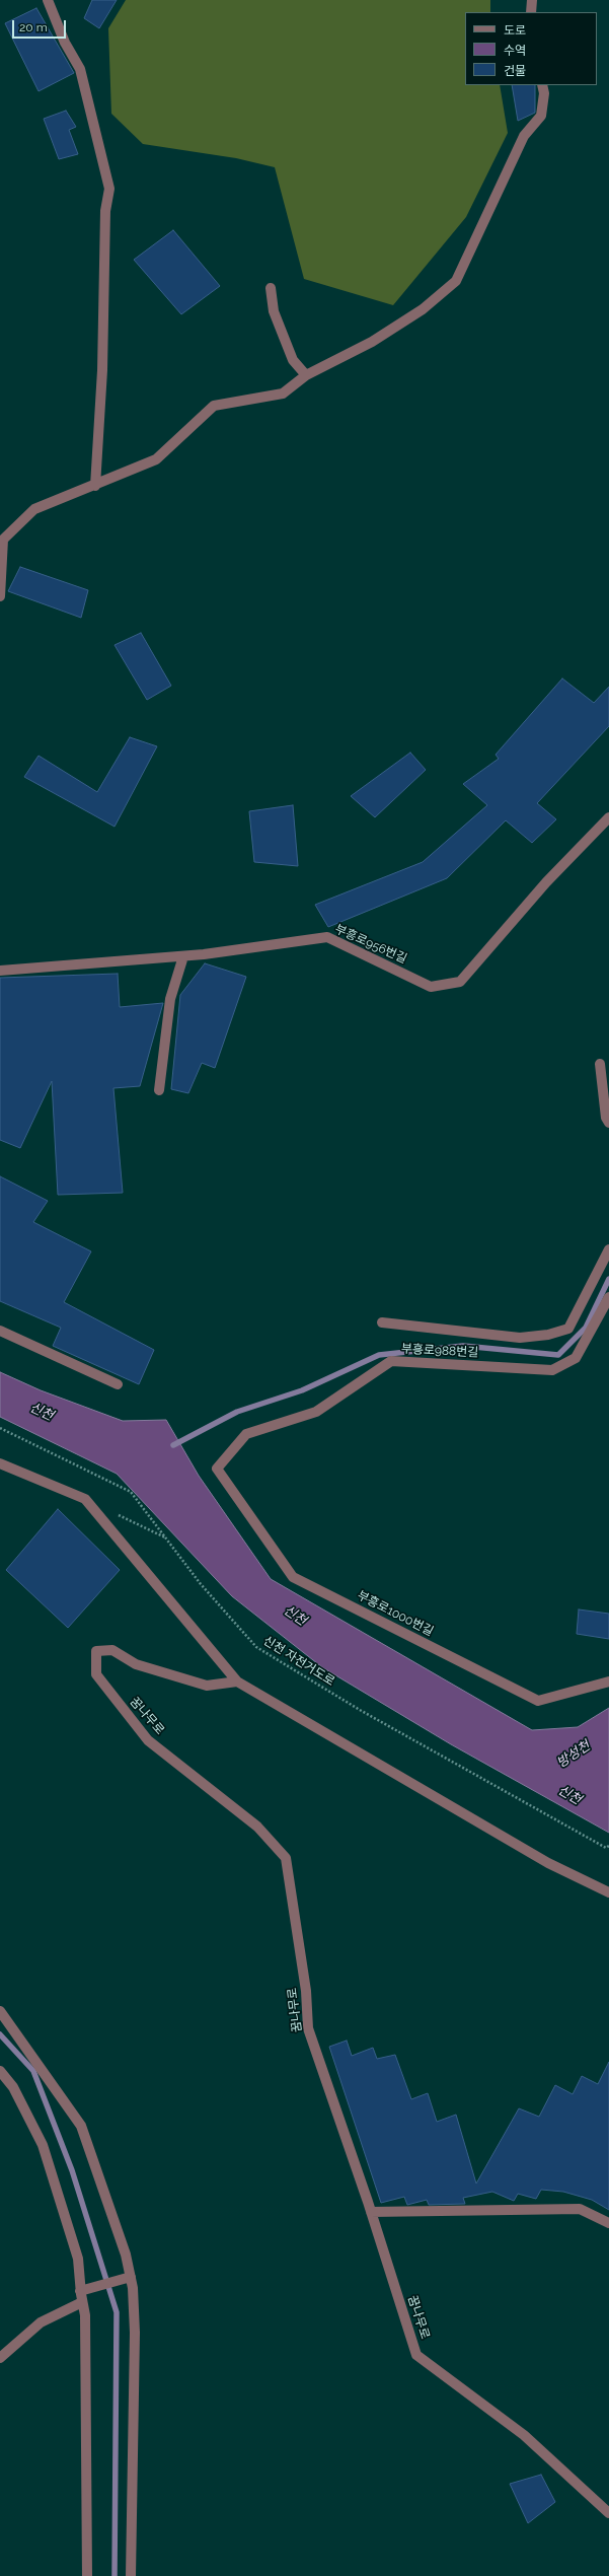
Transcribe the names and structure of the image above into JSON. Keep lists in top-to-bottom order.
{
  "streets": {
    "street": [
      "부흥로956번길",
      "부흥로988번길",
      "부흥로1000번길",
      "꿈나무로"
    ],
    "path": ["신천 자전거도로"]
  },
  "crossings": [
    ["부흥로988번길", "부흥로1000번길"]
  ],
  "water": ["신천", "방성천"],
  "legend": ["도로", "수역", "건물"],
  "scale_bar": "20 m"
}
